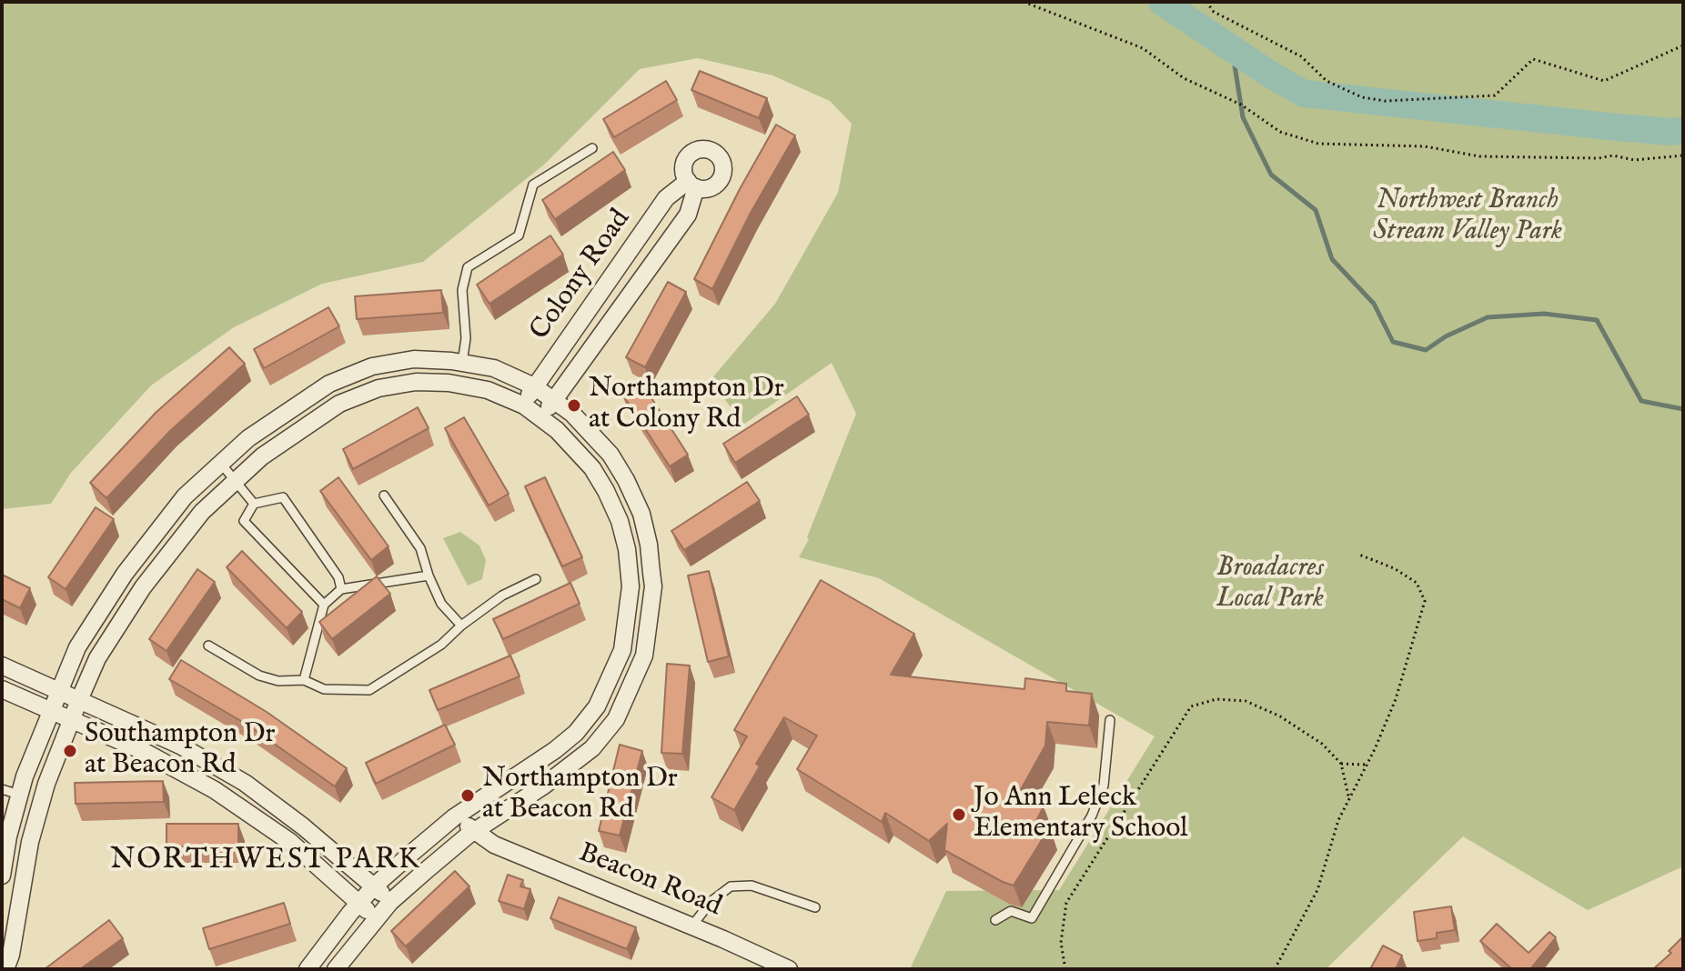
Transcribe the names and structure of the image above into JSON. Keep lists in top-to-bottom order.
{
  "streets": {
    "street": ["Colony Road", "Beacon Road"]
  },
  "districts": ["NORTHWEST PARK"],
  "parks": ["Northwest Branch Stream Valley Park", "Broadacres Local Park"],
  "places": [
    "Northampton Dr at Colony Rd",
    "Southampton Dr at Beacon Rd",
    "Northampton Dr at Beacon Rd",
    "Jo Ann Leleck Elementary School"
  ]
}
